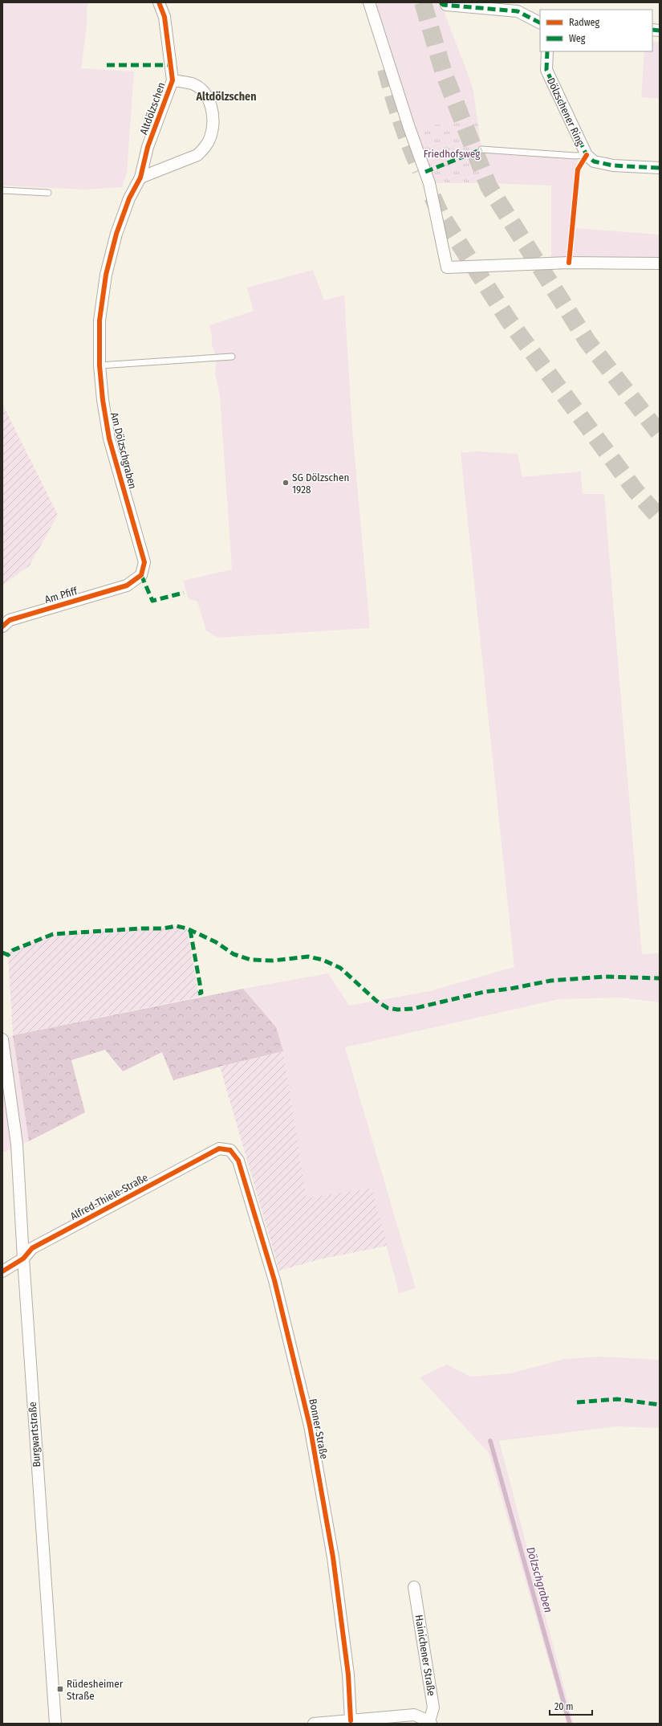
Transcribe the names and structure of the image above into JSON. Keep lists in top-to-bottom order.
{
  "streets": {
    "street": [
      "Altdölzschen",
      "Dölzschener Ring",
      "Am Dölzschgraben",
      "Am Pfiff",
      "Alfred-Thiele-Straße",
      "Bonner Straße",
      "Burgwartstraße",
      "Hainichener Straße"
    ]
  },
  "crossings": [
    ["Altdölzschen", "Am Dölzschgraben"],
    ["Am Dölzschgraben", "Am Pfiff"],
    ["Alfred-Thiele-Straße", "Bonner Straße"],
    ["Alfred-Thiele-Straße", "Burgwartstraße"]
  ],
  "districts": ["Altdölzschen"],
  "water": ["Dölzschgraben"],
  "parks": ["Friedhofsweg"],
  "places": {
    "other": ["SG Dölzschen 1928"],
    "transit": ["Rüdesheimer Straße"]
  },
  "legend": ["Radweg", "Weg"],
  "scale_bar": "20 m"
}
